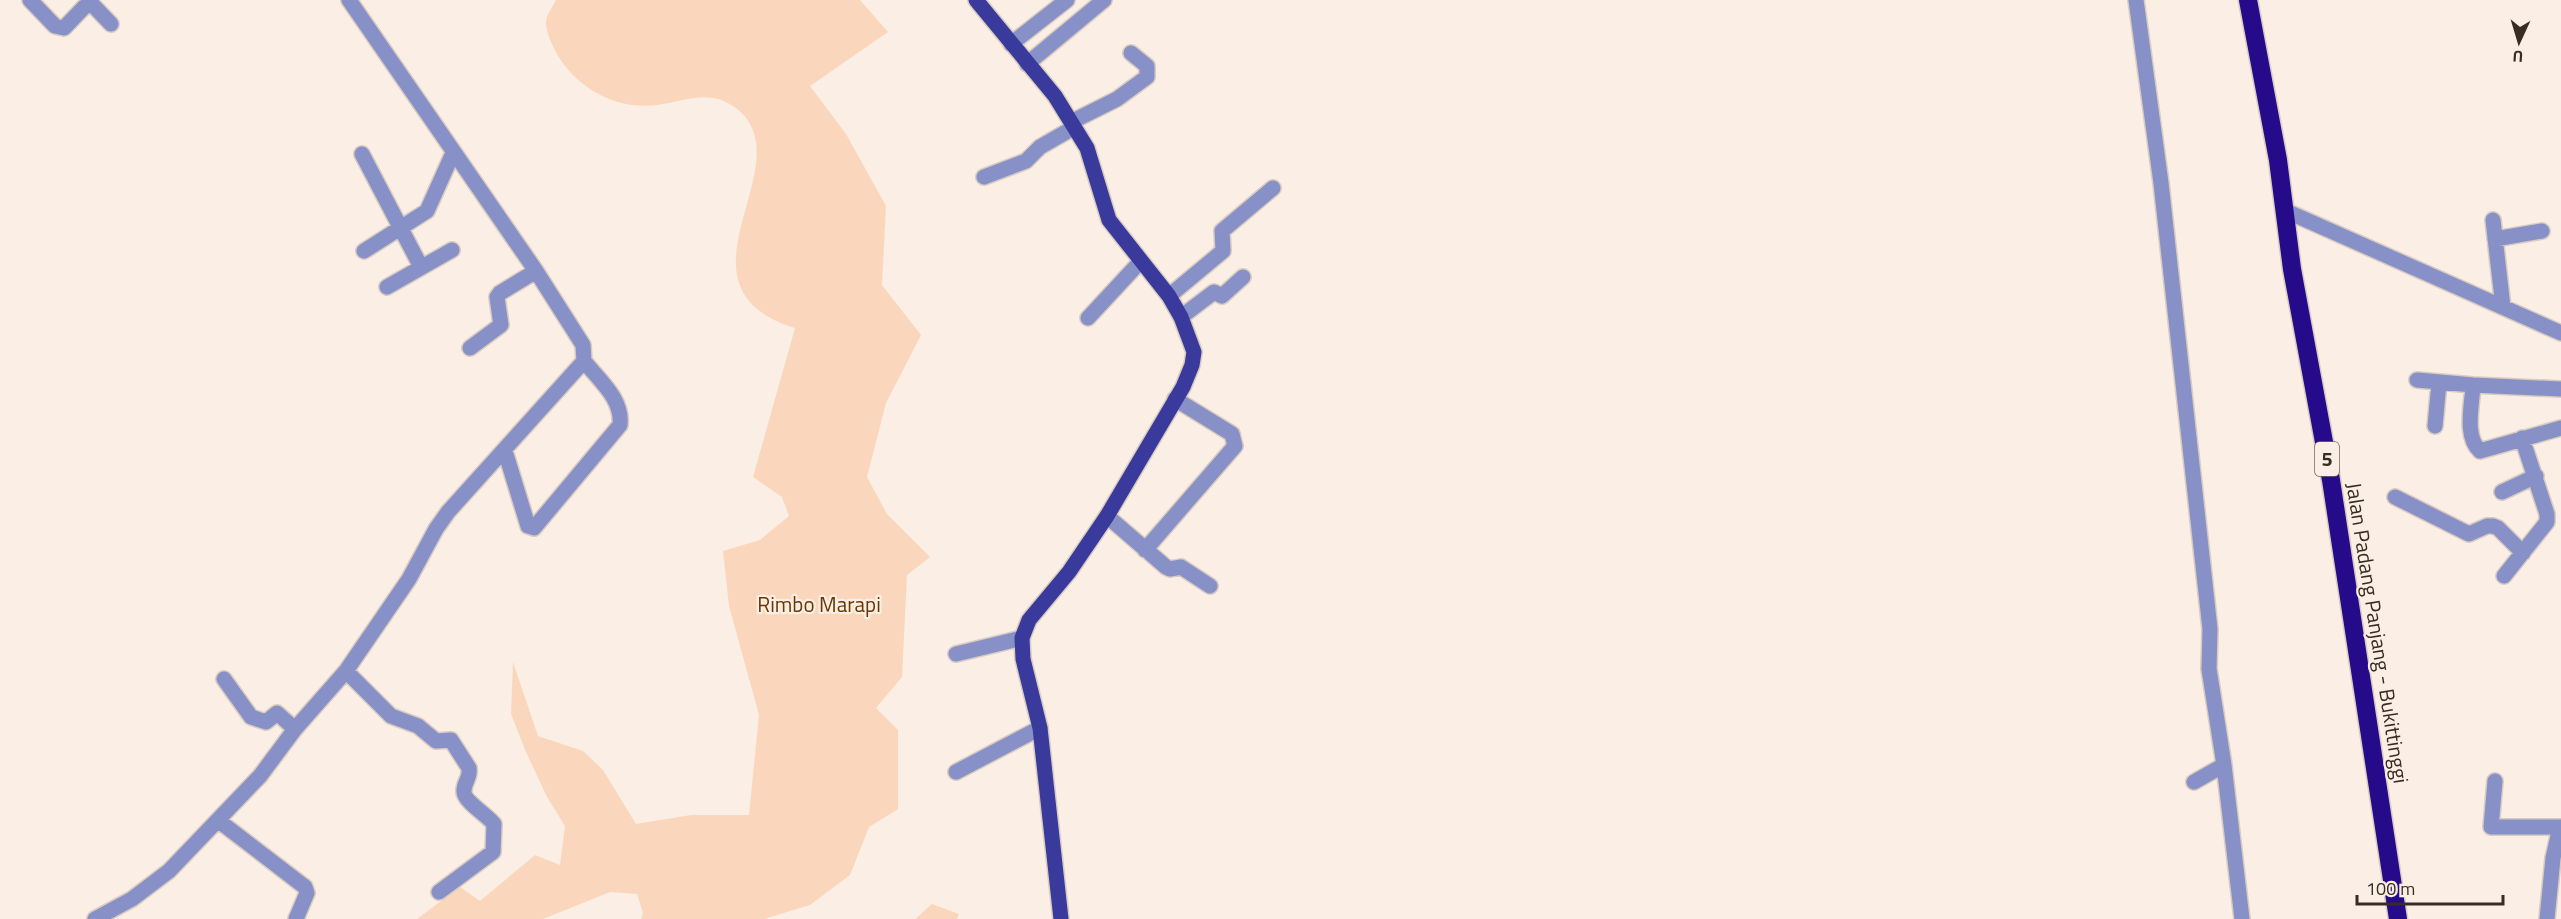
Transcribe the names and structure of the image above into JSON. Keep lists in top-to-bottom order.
{
  "streets": {
    "highway": ["5", "Jalan Padang Panjang - Bukittinggi"]
  },
  "parks": ["Rimbo Marapi"],
  "scale_bar": "100 m",
  "north": "bottom"
}
